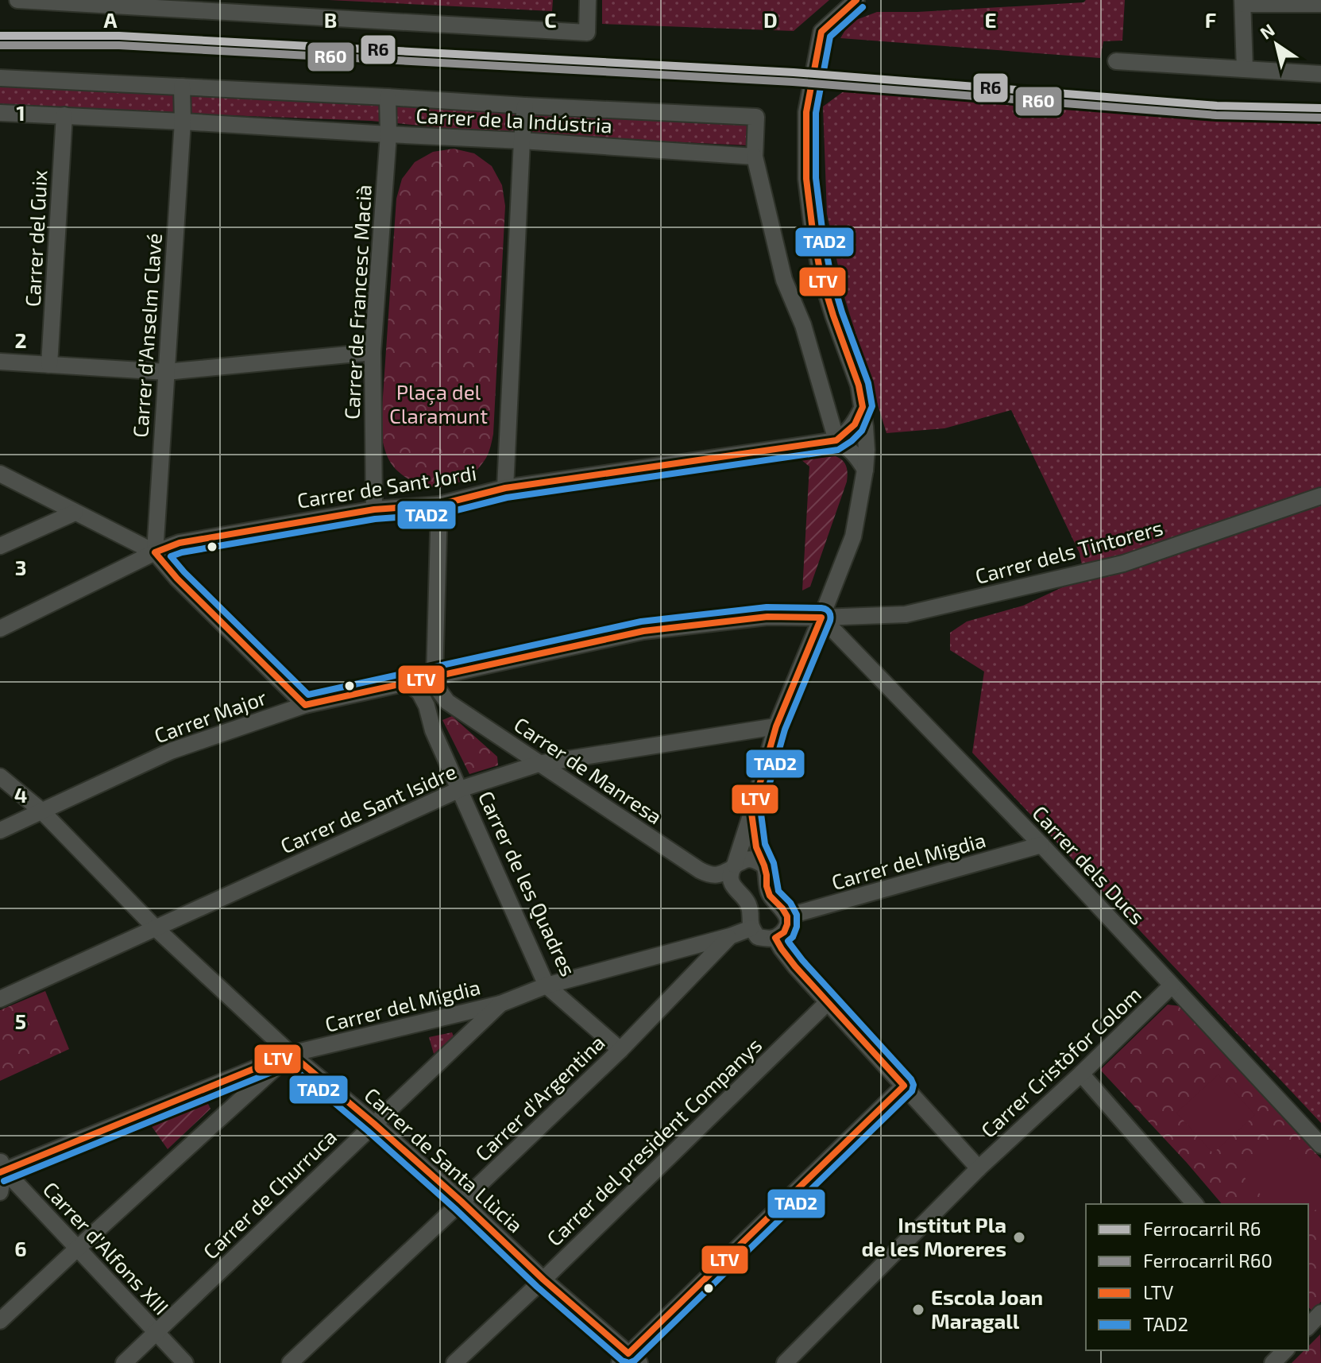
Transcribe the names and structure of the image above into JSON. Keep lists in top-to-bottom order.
{
  "streets": {
    "street": [
      "Carrer de la Indústria",
      "Carrer del Guix",
      "Carrer de Francesc Macià",
      "Carrer d'Anselm Clavé",
      "Carrer de Sant Jordi",
      "Carrer dels Tintorers",
      "Carrer Major",
      "Carrer de Manresa",
      "Carrer de Sant Isidre",
      "Carrer del Migdia",
      "Carrer dels Ducs",
      "Carrer de les Quadres",
      "Carrer Cristòfor Colom",
      "Carrer d'Argentina",
      "Carrer del president Companys",
      "Carrer de Santa Llùcia",
      "Carrer de Churruca",
      "Carrer d'Alfons XIII"
    ]
  },
  "crossings": [
    ["Carrer de la Indústria", "Carrer del Guix"],
    ["Carrer de la Indústria", "Carrer de Francesc Macià"],
    ["Carrer de la Indústria", "Carrer d'Anselm Clavé"],
    ["Carrer de Francesc Macià", "Carrer de Sant Jordi"],
    ["Carrer d'Anselm Clavé", "Carrer de Sant Jordi"],
    ["Carrer dels Tintorers", "Carrer Major"],
    ["Carrer dels Tintorers", "Carrer dels Ducs"],
    ["Carrer Major", "Carrer de Manresa"],
    ["Carrer Major", "Carrer dels Ducs"],
    ["Carrer Major", "Carrer de les Quadres"],
    ["Carrer Major", "Carrer de Santa Llùcia"],
    ["Carrer de Manresa", "Carrer de Sant Isidre"],
    ["Carrer de Sant Isidre", "Carrer de les Quadres"],
    ["Carrer de Sant Isidre", "Carrer de Santa Llùcia"],
    ["Carrer del Migdia", "Carrer dels Ducs"],
    ["Carrer del Migdia", "Carrer de les Quadres"],
    ["Carrer del Migdia", "Carrer d'Argentina"],
    ["Carrer del Migdia", "Carrer de Santa Llùcia"],
    ["Carrer del Migdia", "Carrer de Churruca"],
    ["Carrer del Migdia", "Carrer d'Alfons XIII"],
    ["Carrer dels Ducs", "Carrer Cristòfor Colom"],
    ["Carrer de les Quadres", "Carrer d'Argentina"],
    ["Carrer d'Argentina", "Carrer de Santa Llùcia"],
    ["Carrer del president Companys", "Carrer de Santa Llùcia"],
    ["Carrer de Santa Llùcia", "Carrer de Churruca"],
    ["Carrer de Churruca", "Carrer d'Alfons XIII"]
  ],
  "parks": ["Plaça del Claramunt"],
  "places": ["Institut Pla de les Moreres", "Escola Joan Maragall"],
  "lines": [
    "transit line LTV",
    "transit line TAD2",
    "rail line R6",
    "rail line R60"
  ],
  "legend": [
    "Ferrocarril R6",
    "Ferrocarril R60",
    "LTV",
    "TAD2"
  ],
  "north": "top left",
  "grid": {
    "columns": [
      "A",
      "B",
      "C",
      "D",
      "E",
      "F"
    ],
    "rows": [
      "1",
      "2",
      "3",
      "4",
      "5",
      "6"
    ]
  }
}
